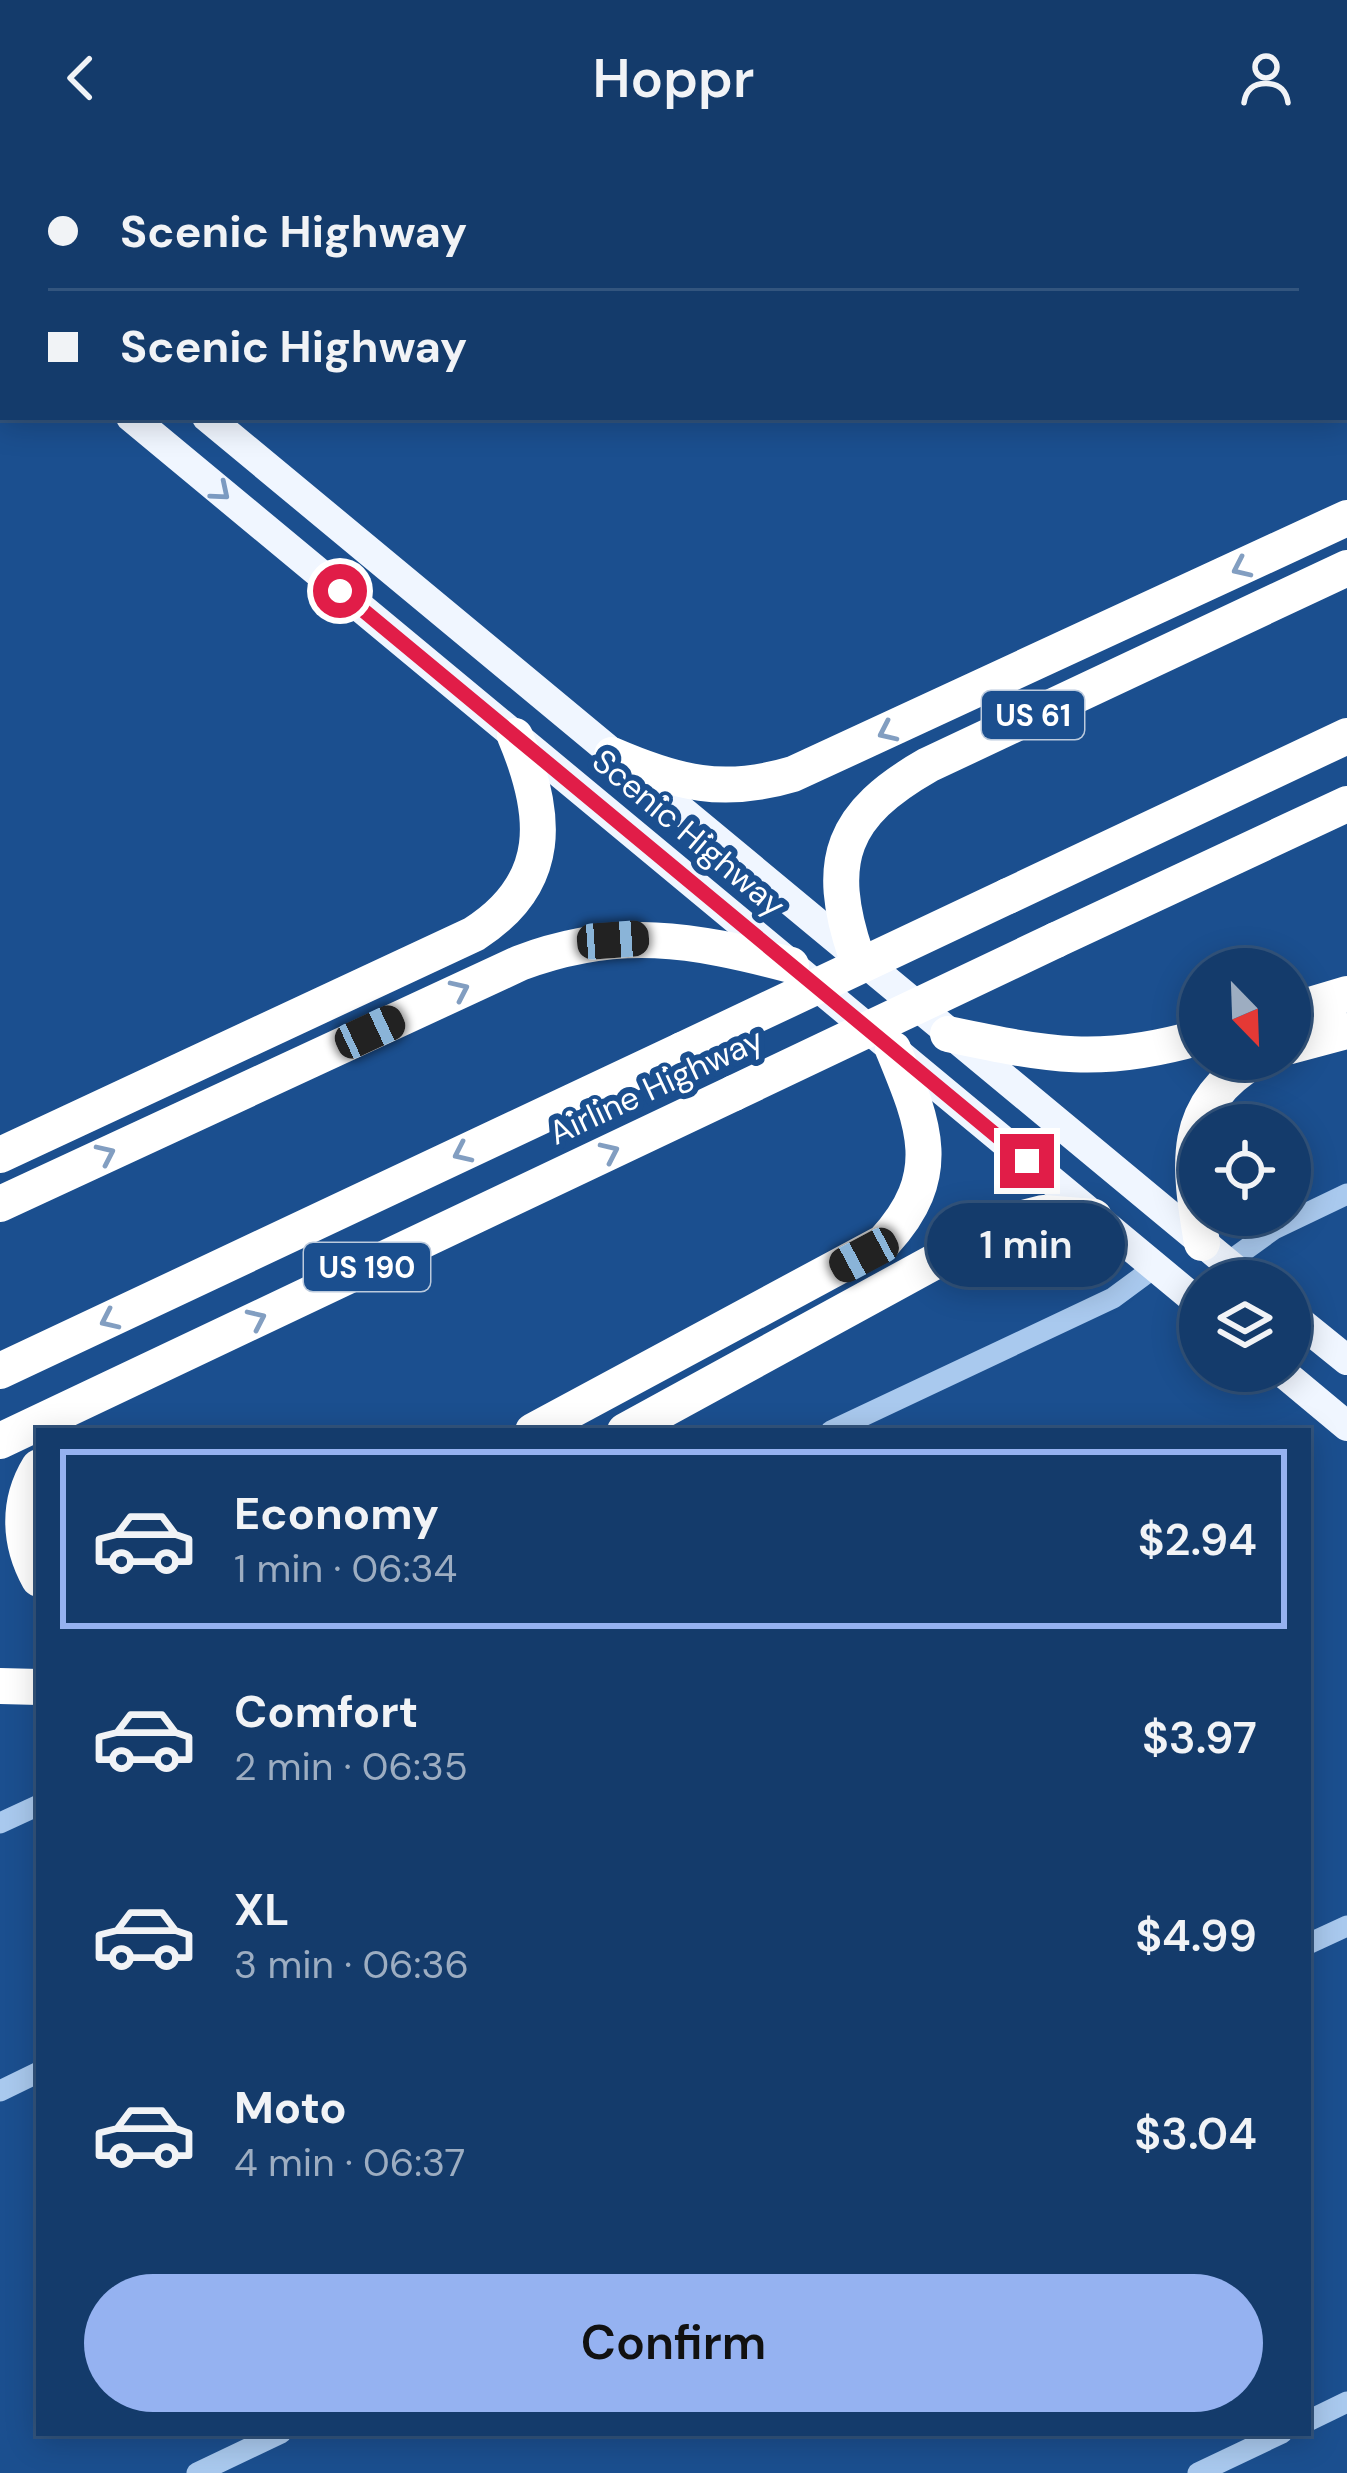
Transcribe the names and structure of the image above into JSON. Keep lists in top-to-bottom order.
{
  "streets": {
    "highway": ["US 61", "Airline Highway", "US 190"],
    "main road": ["Scenic Highway"]
  },
  "crossings": [
    ["US 61", "Scenic Highway"]
  ],
  "north": "bottom right",
  "page": {
    "header": "Hoppr",
    "banner": ["Scenic Highway", "Scenic Highway"],
    "bubble": "1 min",
    "list": [
      {
        "name": "Economy",
        "note": "1 min · 06:34",
        "value": "$2.94"
      },
      {
        "name": "Comfort",
        "note": "2 min · 06:35",
        "value": "$3.97"
      },
      {
        "name": "XL",
        "note": "3 min · 06:36",
        "value": "$4.99"
      },
      {
        "name": "Moto",
        "note": "4 min · 06:37",
        "value": "$3.04"
      }
    ],
    "buttons": "Confirm"
  }
}
